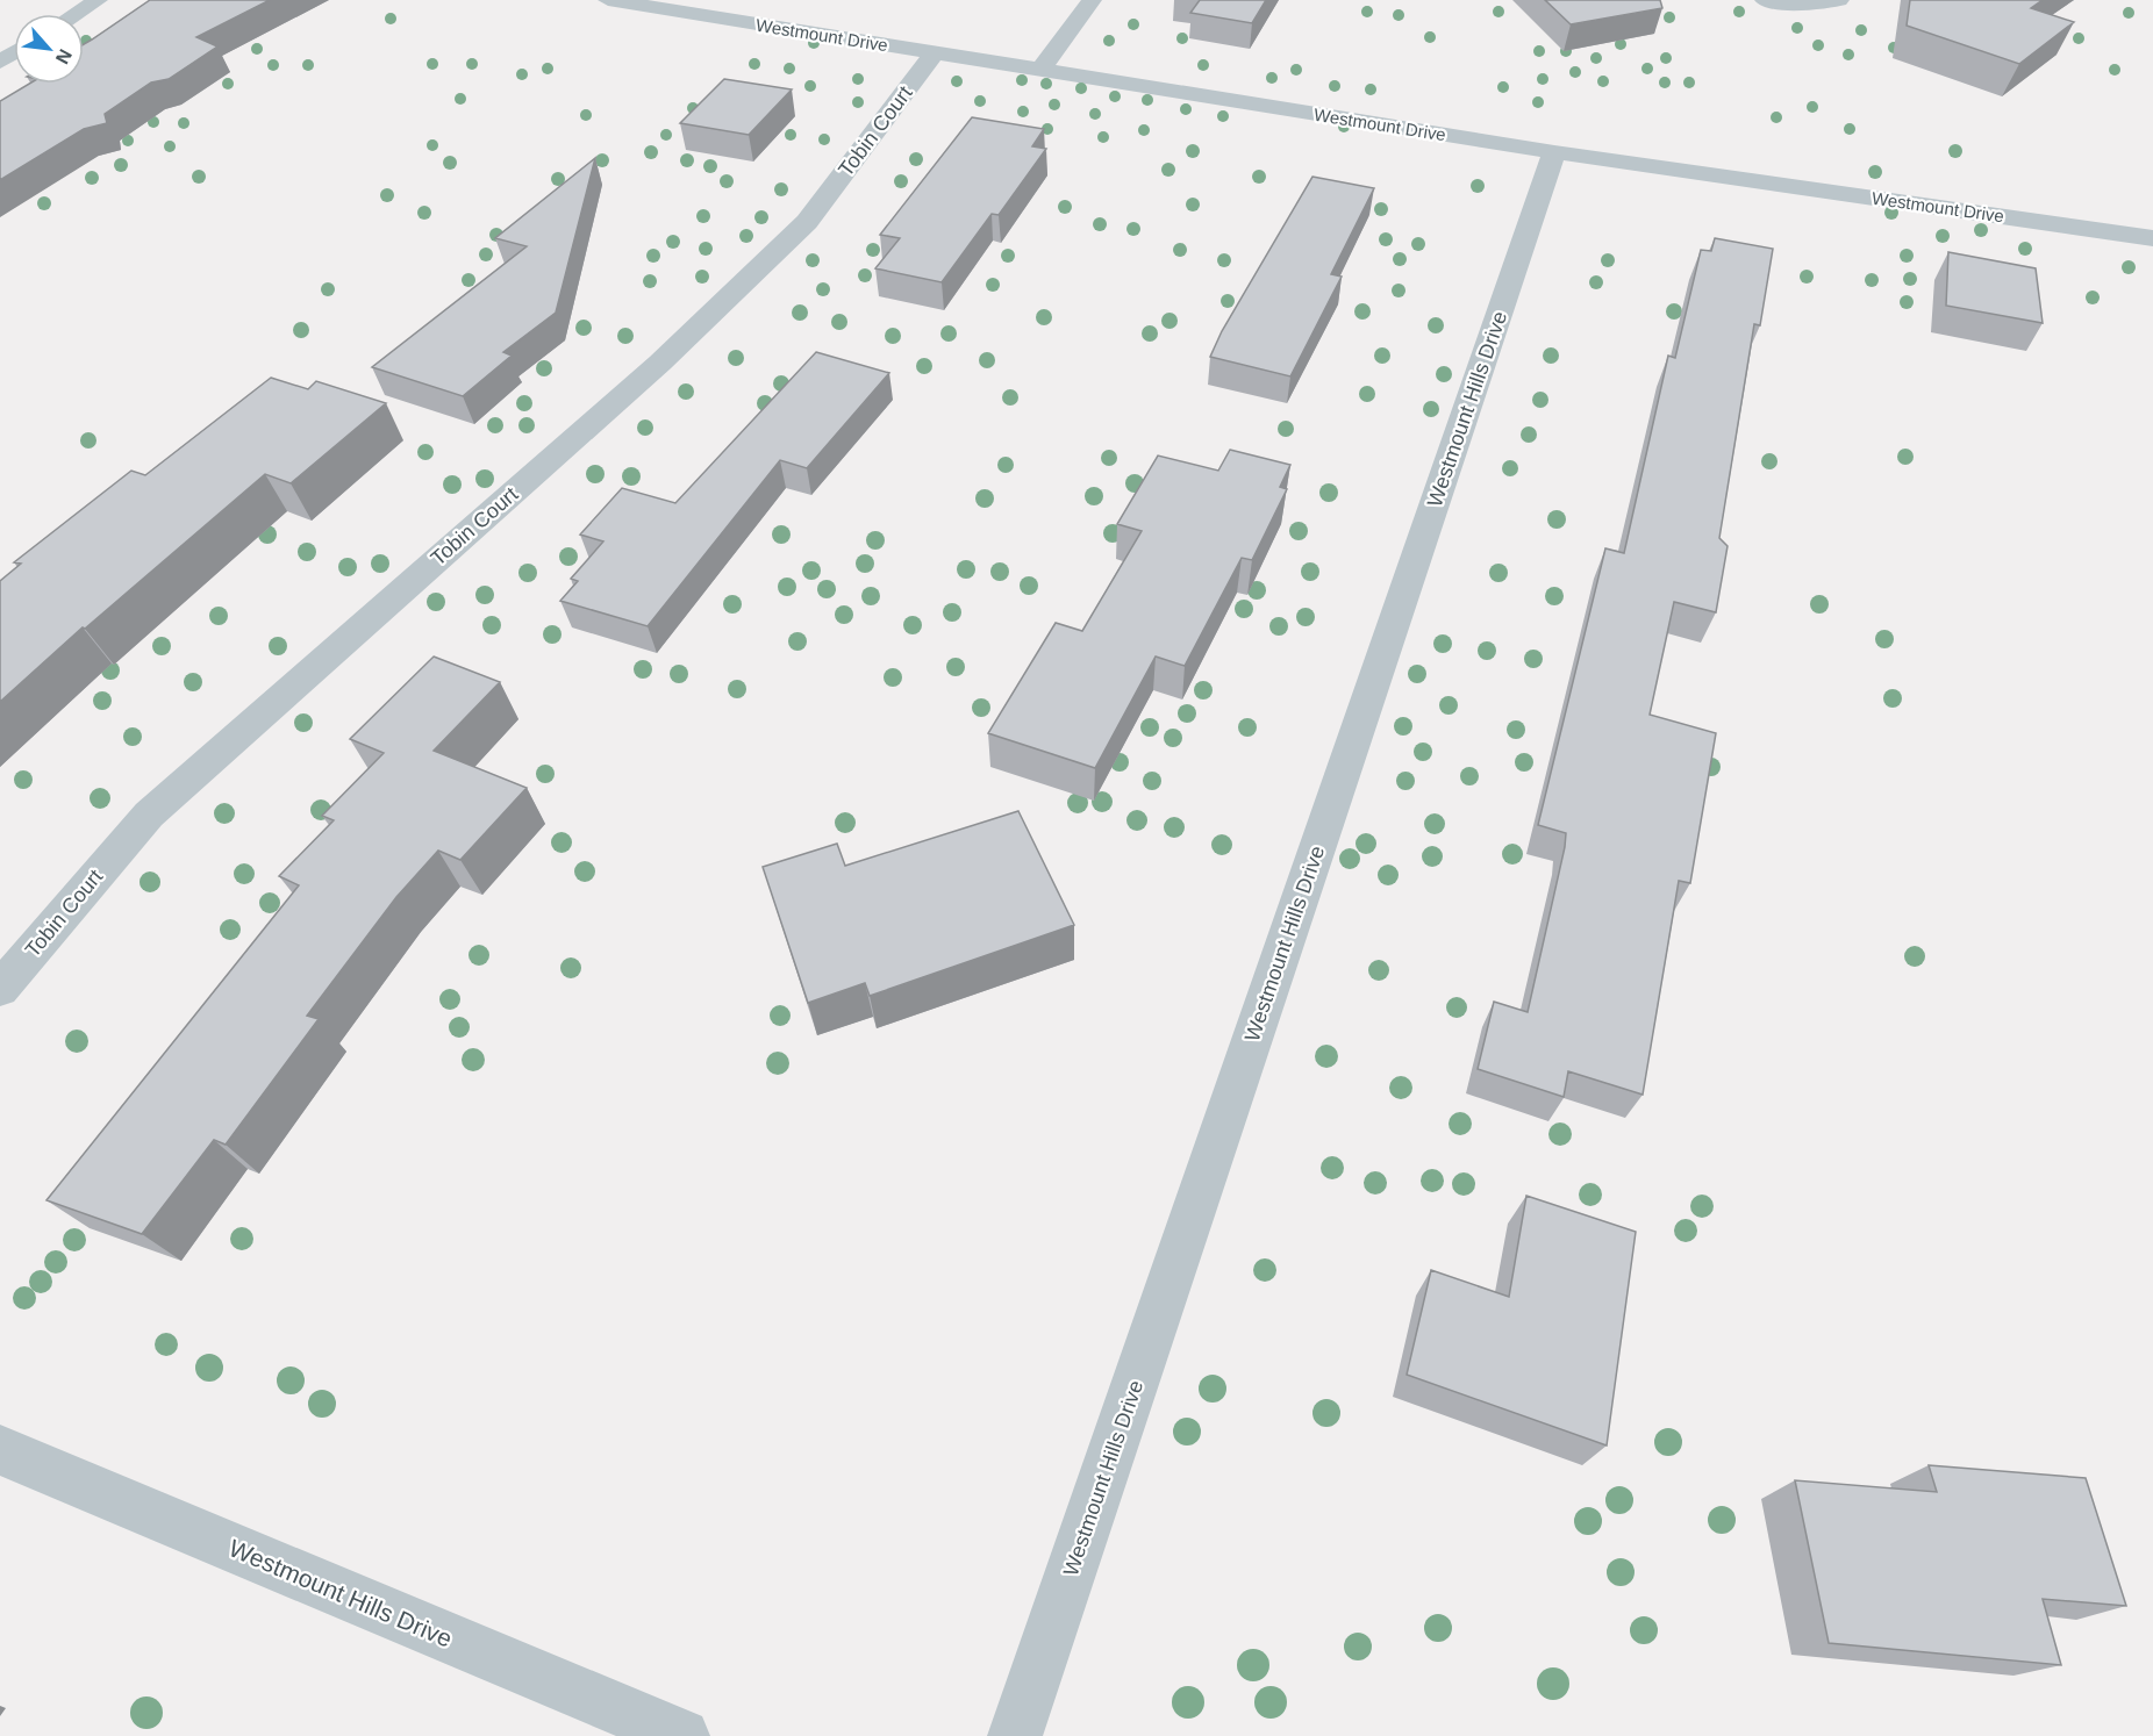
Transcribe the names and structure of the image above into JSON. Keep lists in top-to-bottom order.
{
  "streets": {
    "street": ["Westmount Drive", "Tobin Court", "Westmount Hills Drive"]
  },
  "crossings": [
    ["Westmount Drive", "Tobin Court"],
    ["Westmount Drive", "Westmount Hills Drive"]
  ],
  "north": "bottom right"
}
